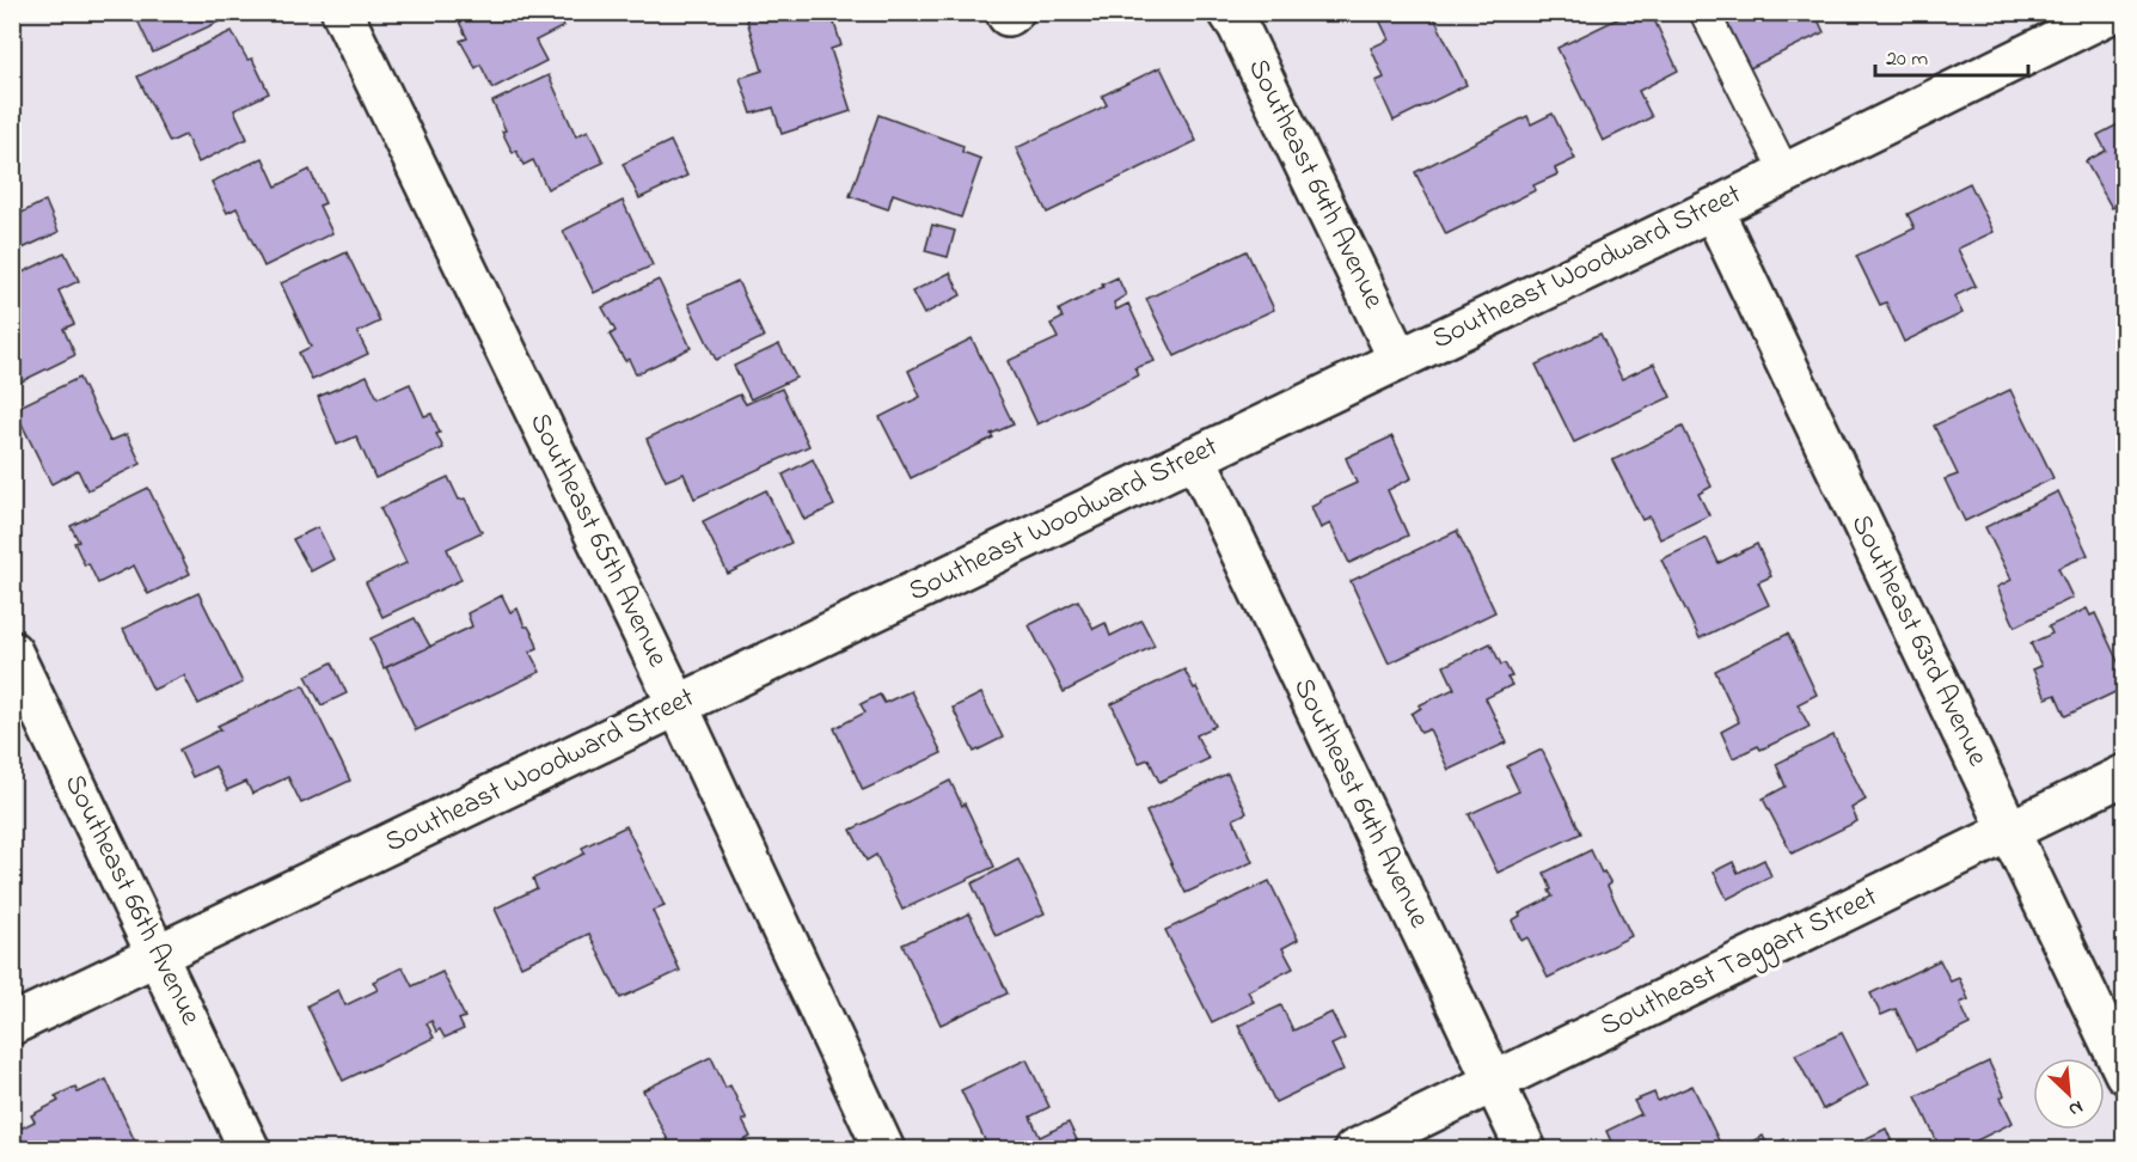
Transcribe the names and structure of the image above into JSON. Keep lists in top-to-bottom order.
{
  "streets": {
    "street": [
      "Southeast 64th Avenue",
      "Southeast Woodward Street",
      "Southeast 65th Avenue",
      "Southeast 63rd Avenue",
      "Southeast 66th Avenue",
      "Southeast Taggart Street"
    ]
  },
  "crossings": [
    ["Southeast 64th Avenue", "Southeast Woodward Street"],
    ["Southeast 64th Avenue", "Southeast Taggart Street"],
    ["Southeast Woodward Street", "Southeast 65th Avenue"],
    ["Southeast Woodward Street", "Southeast 63rd Avenue"],
    ["Southeast Woodward Street", "Southeast 66th Avenue"],
    ["Southeast 63rd Avenue", "Southeast Taggart Street"]
  ],
  "scale_bar": "20 m",
  "north": "bottom right"
}
